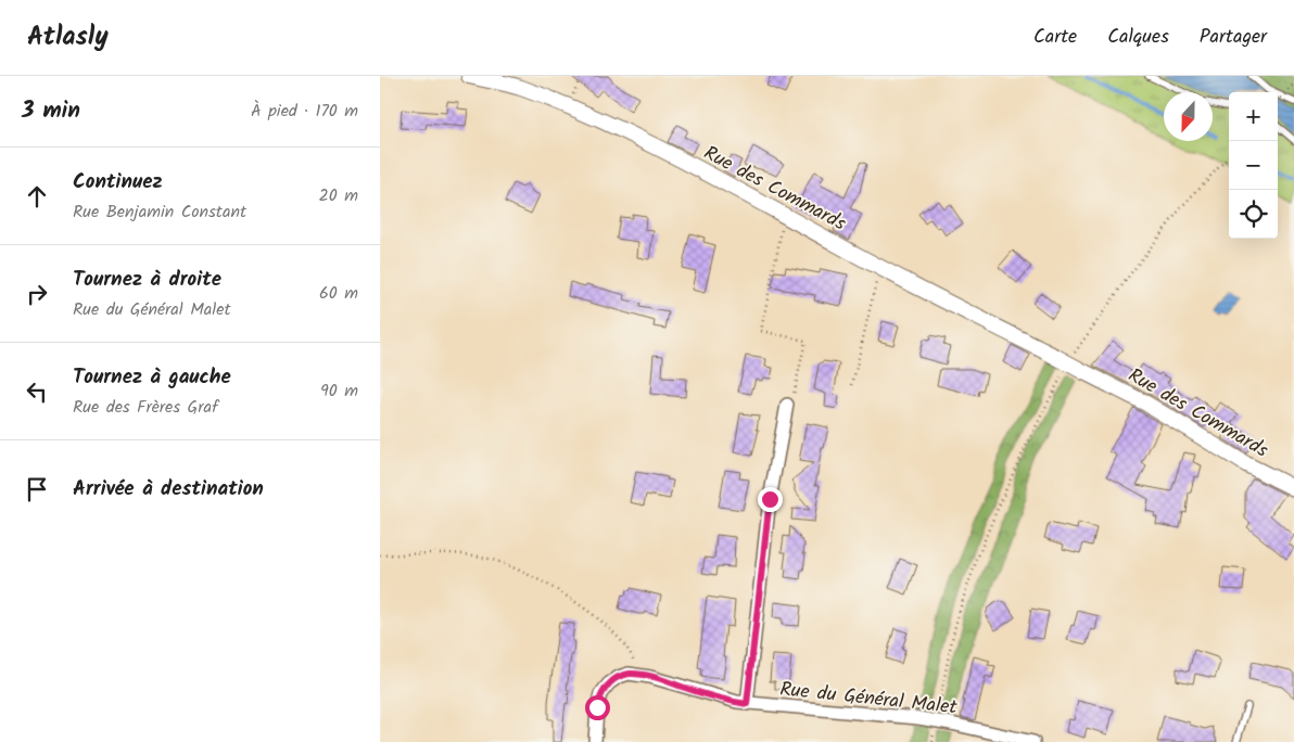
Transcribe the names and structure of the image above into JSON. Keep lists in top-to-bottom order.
{
  "streets": {
    "street": ["Rue des Commards", "Rue du Général Malet"]
  },
  "north": "bottom",
  "page": {
    "header": "Atlasly",
    "nav": ["Carte", "Calques", "Partager"],
    "heading": ["3 min", "À pied · 170 m"],
    "map_buttons": ["+", "−"],
    "list": [
      ["Continuez", "Rue Benjamin Constant", "20 m"],
      ["Tournez à droite", "Rue du Général Malet", "60 m"],
      ["Tournez à gauche", "Rue des Frères Graf", "90 m"],
      "Arrivée à destination"
    ]
  }
}
